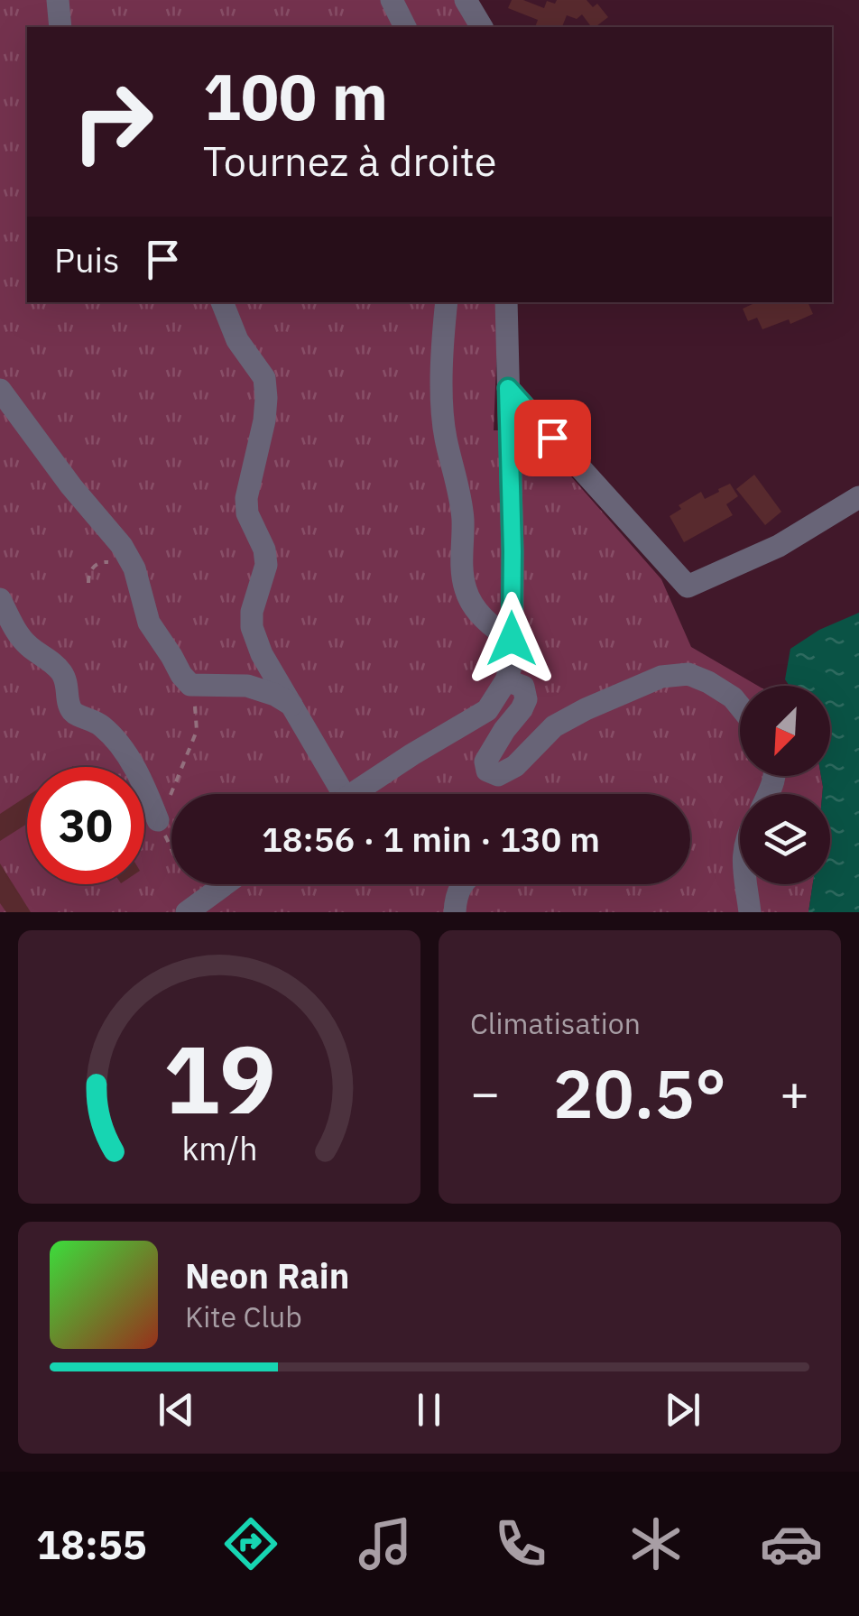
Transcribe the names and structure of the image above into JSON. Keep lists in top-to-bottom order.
{
  "north": "bottom left",
  "page": {
    "turn": ["100 m", "Tournez à droite"],
    "then": "Puis",
    "limit": "30",
    "trip": "18:56 · 1 min · 130 m",
    "tile": "Climatisation",
    "heat": ["−", "20.5°", "+"],
    "song": ["Neon Rain", "Kite Club"],
    "tabs": "18:55",
    "gauge": ["19", "km/h"]
  }
}
